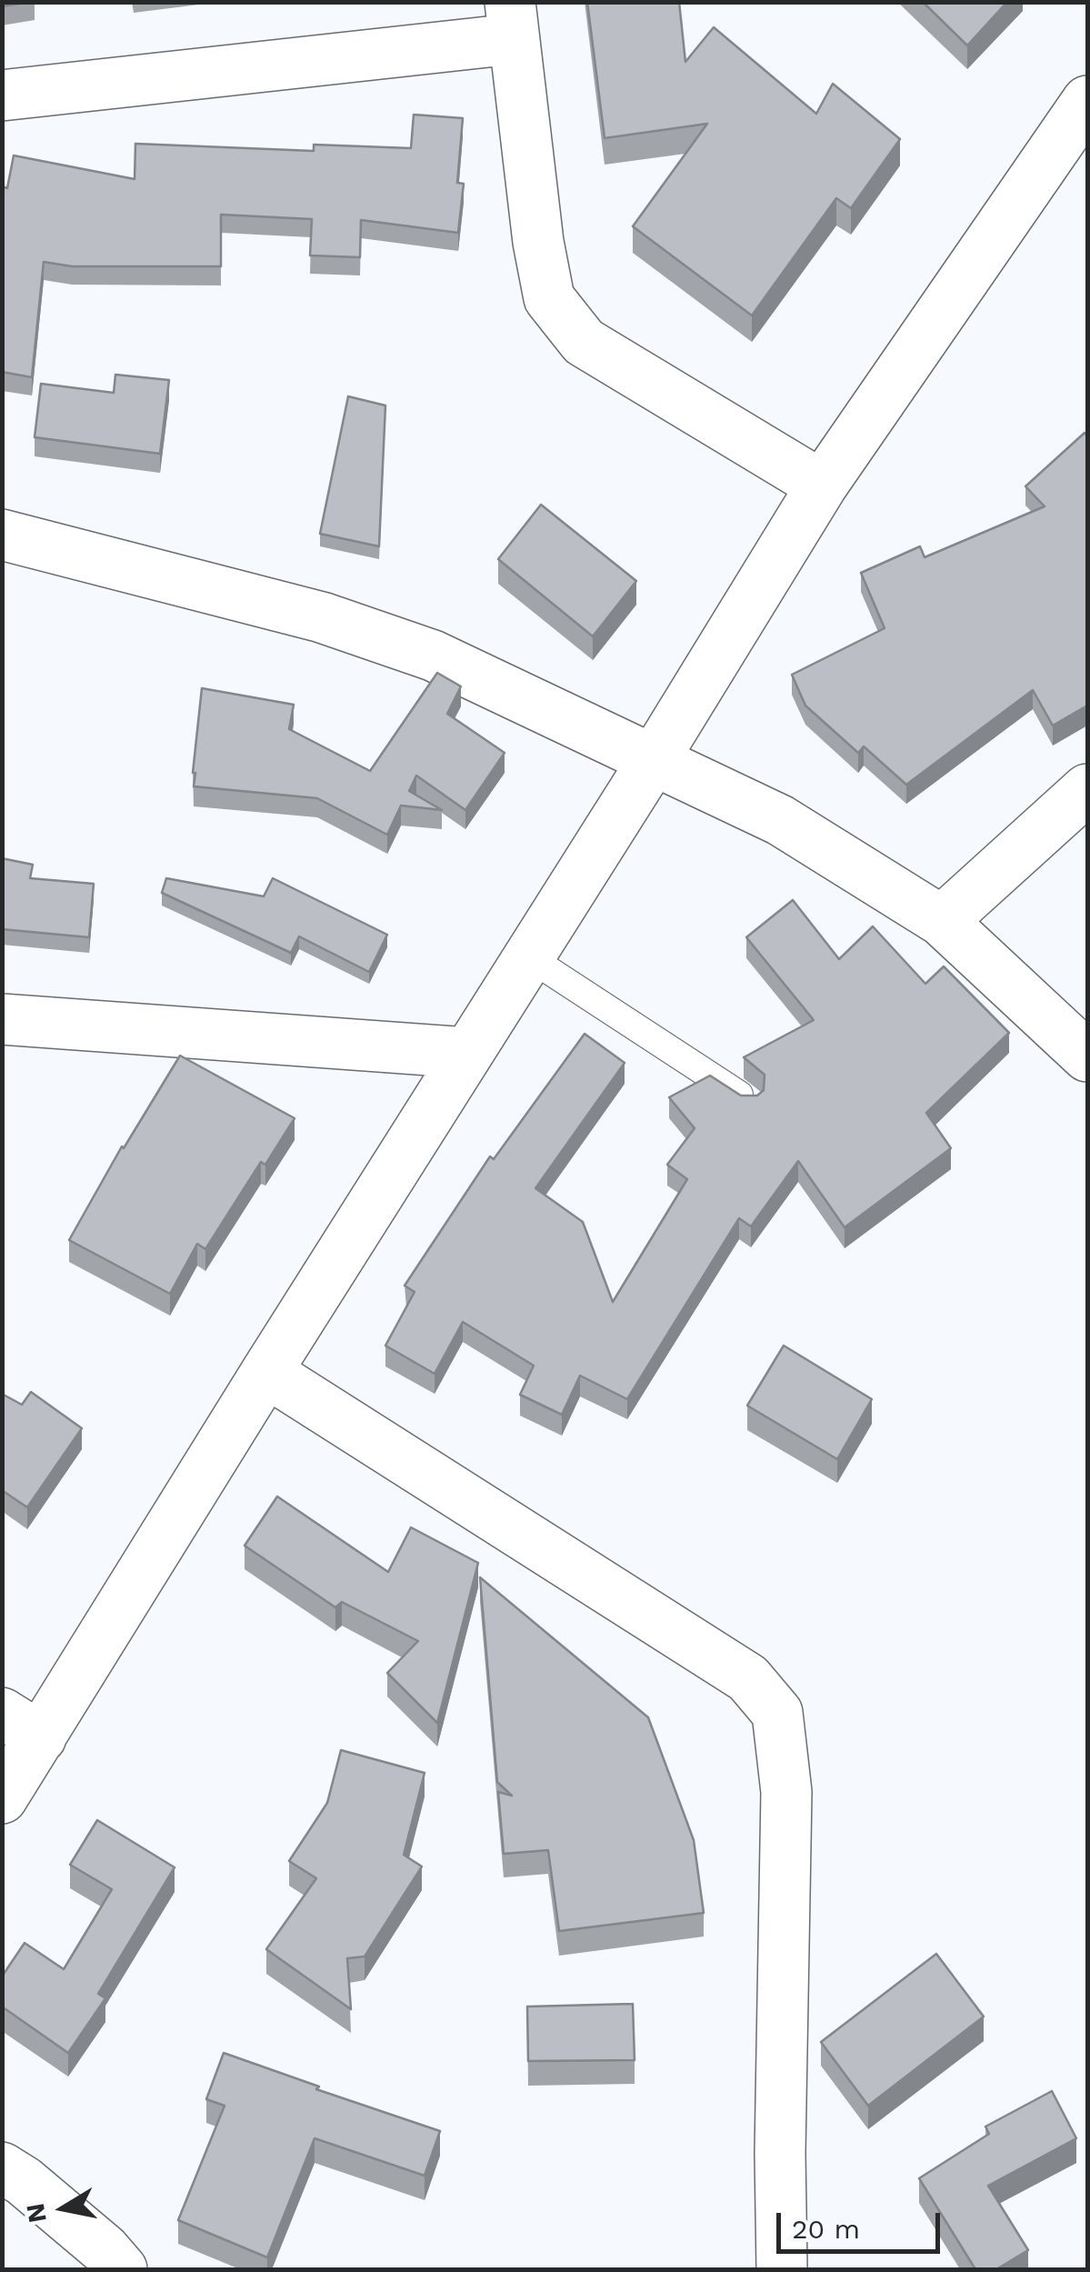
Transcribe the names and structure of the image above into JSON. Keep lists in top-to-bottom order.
{
  "scale_bar": "20 m",
  "north": "left"
}
